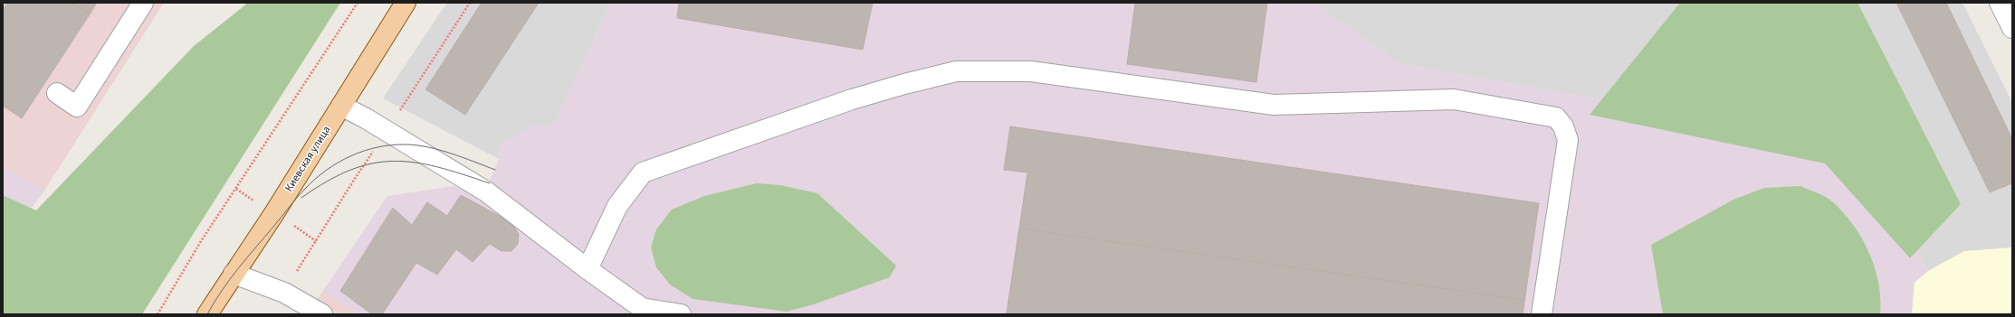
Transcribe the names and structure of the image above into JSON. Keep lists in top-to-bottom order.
{
  "streets": {
    "main road": ["Киевская улица"]
  }
}
